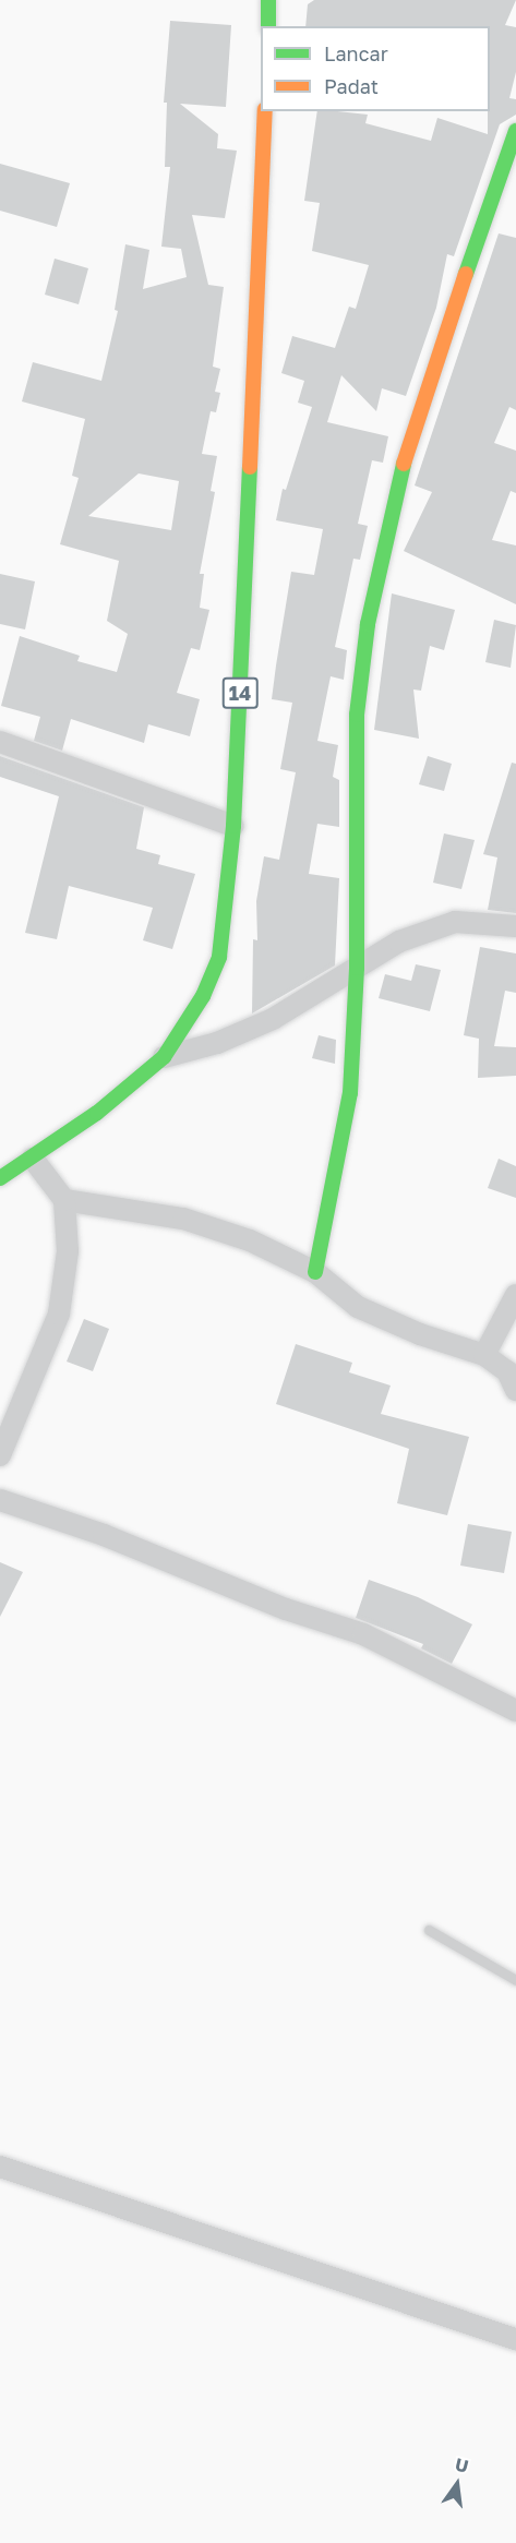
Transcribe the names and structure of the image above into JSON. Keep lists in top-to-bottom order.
{
  "streets": {
    "main road": ["14"]
  },
  "legend": ["Lancar", "Padat"],
  "north": "top"
}
